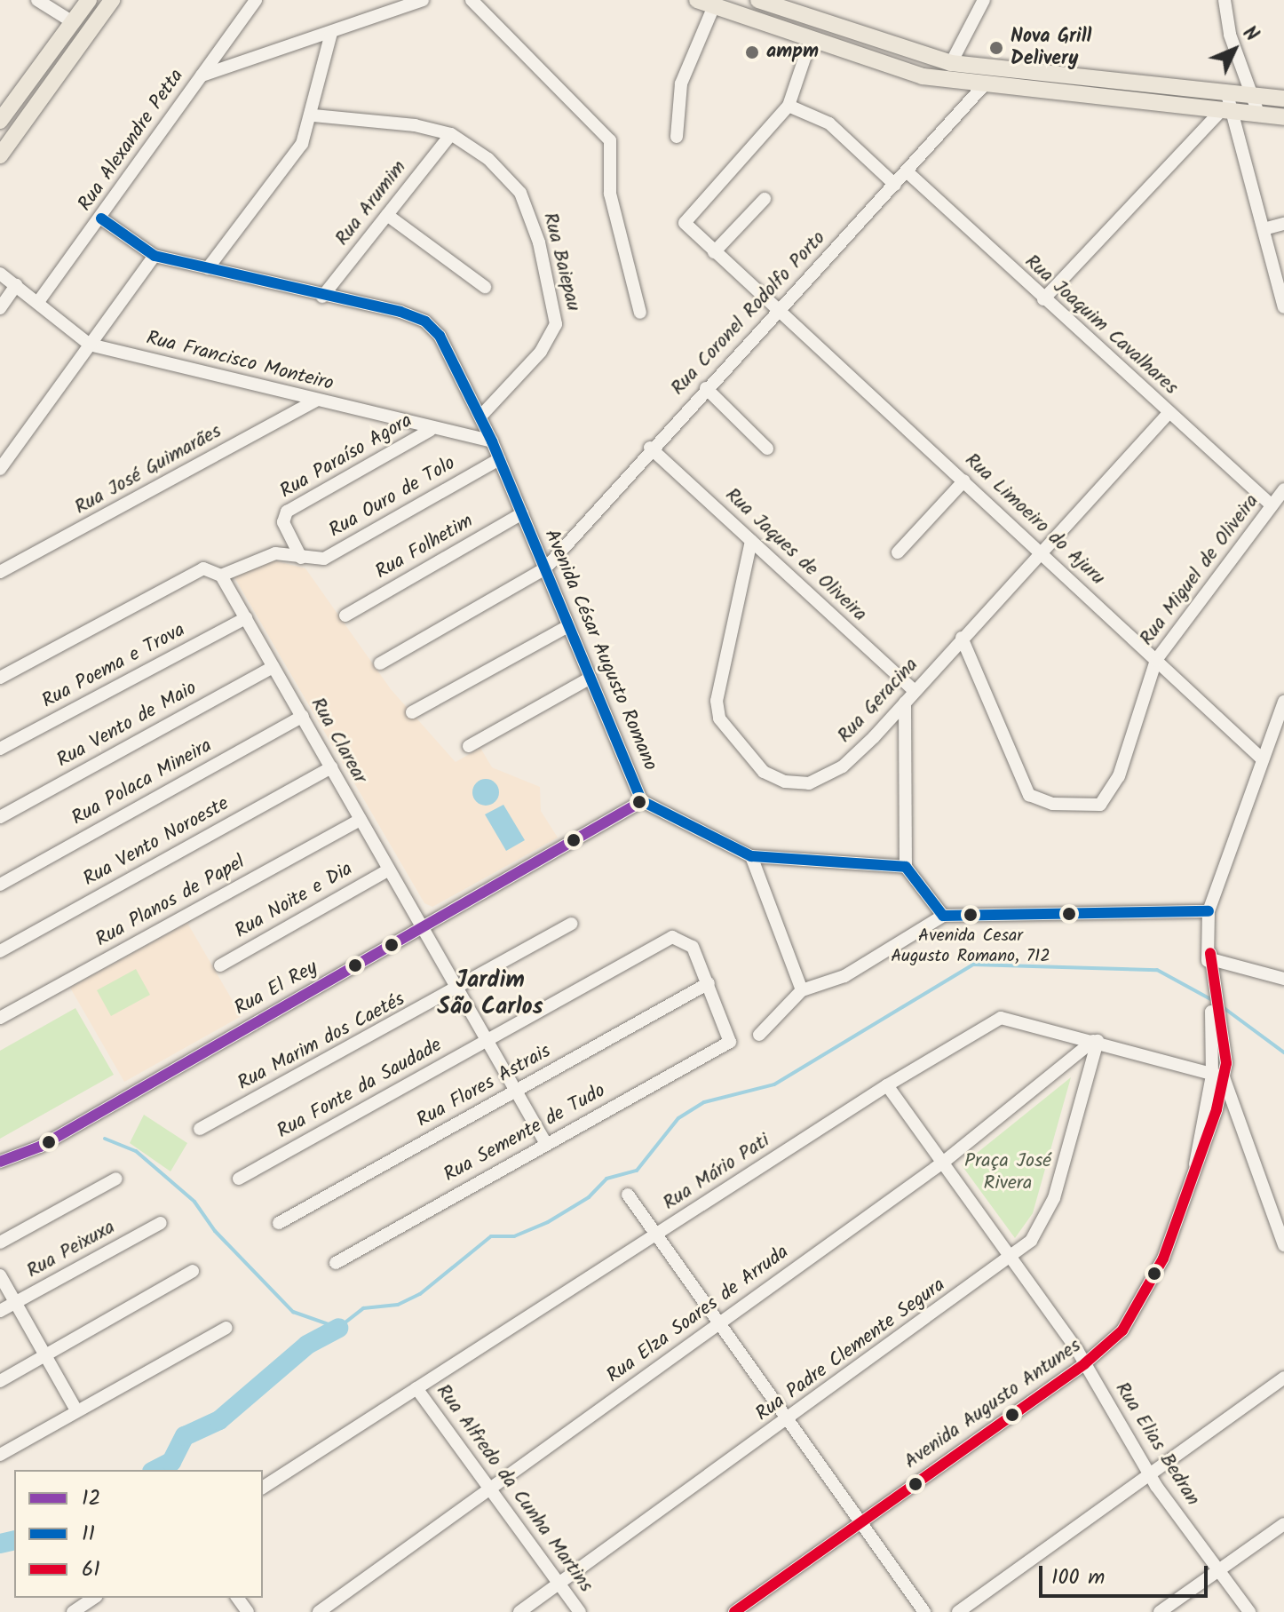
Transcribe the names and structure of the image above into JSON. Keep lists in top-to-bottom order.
{
  "streets": {
    "street": [
      "Rua Alexandre Petta",
      "Rua Arumim",
      "Rua Baiepau",
      "Rua Coronel Rodolfo Porto",
      "Rua Joaquim Cavalhares",
      "Rua Francisco Monteiro",
      "Rua Paraíso Agora",
      "Rua José Guimarães",
      "Rua Ouro de Tolo",
      "Rua Limoeiro do Ajuru",
      "Rua Folhetim",
      "Rua Jaques de Oliveira",
      "Rua Miguel de Oliveira",
      "Avenida César Augusto Romano",
      "Rua Poema e Trova",
      "Rua Geracina",
      "Rua Vento de Maio",
      "Rua Clarear",
      "Rua Polaca Mineira",
      "Rua Vento Noroeste",
      "Rua Noite e Dia",
      "Rua Planos de Papel",
      "Rua El Rey",
      "Rua Marim dos Caetés",
      "Rua Flores Astrais",
      "Rua Fonte da Saudade",
      "Rua Semente de Tudo",
      "Rua Mário Pati",
      "Rua Peixuxa",
      "Rua Elza Soares de Arruda",
      "Rua Padre Clemente Segura",
      "Avenida Augusto Antunes",
      "Rua Elias Bedran",
      "Rua Alfredo da Cunha Martins"
    ]
  },
  "crossings": [
    ["Rua Alexandre Petta", "Rua Francisco Monteiro"],
    ["Rua Alexandre Petta", "Avenida César Augusto Romano"],
    ["Rua Arumim", "Rua Baiepau"],
    ["Rua Arumim", "Avenida César Augusto Romano"],
    ["Rua Baiepau", "Avenida César Augusto Romano"],
    ["Rua Coronel Rodolfo Porto", "Rua Joaquim Cavalhares"],
    ["Rua Coronel Rodolfo Porto", "Rua Limoeiro do Ajuru"],
    ["Rua Coronel Rodolfo Porto", "Rua Jaques de Oliveira"],
    ["Rua Coronel Rodolfo Porto", "Avenida César Augusto Romano"],
    ["Rua Joaquim Cavalhares", "Rua Miguel de Oliveira"],
    ["Rua Joaquim Cavalhares", "Rua Geracina"],
    ["Rua Francisco Monteiro", "Rua Paraíso Agora"],
    ["Rua Francisco Monteiro", "Rua José Guimarães"],
    ["Rua Francisco Monteiro", "Avenida César Augusto Romano"],
    ["Rua Paraíso Agora", "Rua Ouro de Tolo"],
    ["Rua Ouro de Tolo", "Avenida César Augusto Romano"],
    ["Rua Ouro de Tolo", "Rua Clarear"],
    ["Rua Limoeiro do Ajuru", "Rua Miguel de Oliveira"],
    ["Rua Limoeiro do Ajuru", "Rua Geracina"],
    ["Rua Folhetim", "Avenida César Augusto Romano"],
    ["Rua Jaques de Oliveira", "Rua Geracina"],
    ["Rua Miguel de Oliveira", "Rua Geracina"],
    ["Avenida César Augusto Romano", "Rua El Rey"],
    ["Rua Poema e Trova", "Rua Clarear"],
    ["Rua Vento de Maio", "Rua Clarear"],
    ["Rua Clarear", "Rua Polaca Mineira"],
    ["Rua Clarear", "Rua Vento Noroeste"],
    ["Rua Clarear", "Rua Noite e Dia"],
    ["Rua Clarear", "Rua Planos de Papel"],
    ["Rua Clarear", "Rua El Rey"],
    ["Rua Clarear", "Rua Marim dos Caetés"],
    ["Rua Clarear", "Rua Flores Astrais"],
    ["Rua Clarear", "Rua Fonte da Saudade"],
    ["Rua Clarear", "Rua Semente de Tudo"],
    ["Rua Flores Astrais", "Rua Fonte da Saudade"],
    ["Rua Flores Astrais", "Rua Semente de Tudo"],
    ["Rua Fonte da Saudade", "Rua Semente de Tudo"],
    ["Rua Mário Pati", "Rua Elza Soares de Arruda"],
    ["Rua Mário Pati", "Rua Padre Clemente Segura"],
    ["Rua Mário Pati", "Avenida Augusto Antunes"],
    ["Rua Mário Pati", "Rua Elias Bedran"],
    ["Rua Mário Pati", "Rua Alfredo da Cunha Martins"],
    ["Rua Elza Soares de Arruda", "Rua Padre Clemente Segura"],
    ["Rua Elza Soares de Arruda", "Rua Elias Bedran"],
    ["Rua Elza Soares de Arruda", "Rua Alfredo da Cunha Martins"],
    ["Rua Padre Clemente Segura", "Rua Elias Bedran"],
    ["Rua Padre Clemente Segura", "Rua Alfredo da Cunha Martins"],
    ["Avenida Augusto Antunes", "Rua Elias Bedran"]
  ],
  "districts": ["Jardim São Carlos"],
  "parks": ["Praça José Rivera"],
  "places": ["Nova Grill Delivery", "ampm", "Avenida Cesar Augusto Romano, 712"],
  "lines": ["transit line 11", "transit line 12", "transit line 61"],
  "legend": ["12", "11", "61"],
  "scale_bar": "100 m",
  "north": "top right"
}
